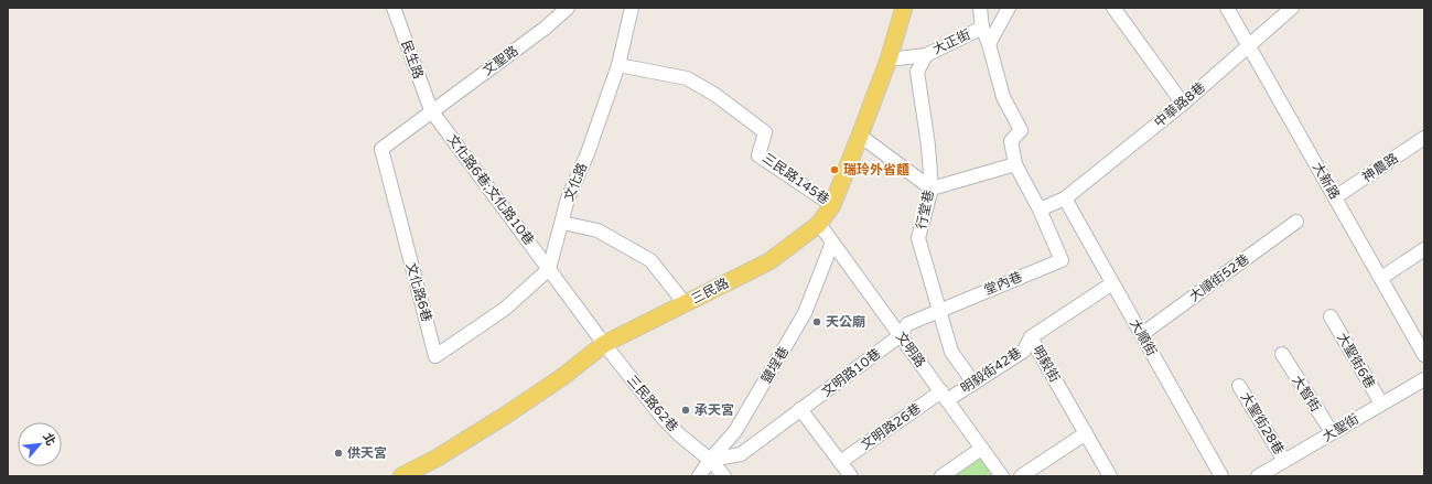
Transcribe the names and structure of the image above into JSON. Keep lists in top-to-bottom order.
{
  "streets": {
    "main road": ["三民路"],
    "street": [
      "大正街",
      "民生路",
      "文聖路",
      "中華路8巷",
      "神農路",
      "三民路145巷",
      "大新路",
      "文化路",
      "文化路6巷;文化路10巷",
      "行堂巷",
      "大順街52巷",
      "堂內巷",
      "文化路6巷",
      "大順街",
      "文明路",
      "大聖街6巷",
      "明毅街",
      "鹽埕巷",
      "明毅街42巷",
      "文明路10巷",
      "大智街",
      "三民路62巷",
      "大聖街28巷",
      "文明路26巷",
      "大聖街"
    ]
  },
  "crossings": [
    ["大正街", "行堂巷"],
    ["大正街", "三民路"],
    ["民生路", "文聖路"],
    ["民生路", "文化路6巷;文化路10巷"],
    ["民生路", "文化路6巷"],
    ["文聖路", "文化路6巷;文化路10巷"],
    ["文聖路", "文化路6巷"],
    ["中華路8巷", "大新路"],
    ["中華路8巷", "堂內巷"],
    ["中華路8巷", "大順街"],
    ["神農路", "大新路"],
    ["三民路145巷", "文化路"],
    ["三民路145巷", "三民路"],
    ["文化路", "文化路6巷;文化路10巷"],
    ["文化路", "文化路6巷"],
    ["文化路6巷;文化路10巷", "文化路6巷"],
    ["行堂巷", "堂內巷"],
    ["行堂巷", "明毅街42巷"],
    ["大順街52巷", "大順街"],
    ["堂內巷", "文明路"],
    ["堂內巷", "文明路10巷"],
    ["三民路", "文明路"],
    ["三民路", "三民路62巷"],
    ["大順街", "明毅街"],
    ["文明路", "鹽埕巷"],
    ["文明路", "明毅街42巷"],
    ["文明路", "文明路10巷"],
    ["文明路", "文明路26巷"],
    ["大聖街6巷", "大聖街"],
    ["明毅街", "明毅街42巷"],
    ["鹽埕巷", "文明路10巷"],
    ["鹽埕巷", "三民路62巷"],
    ["明毅街42巷", "文明路26巷"],
    ["文明路10巷", "三民路62巷"],
    ["大智街", "大聖街"],
    ["大聖街28巷", "大聖街"]
  ],
  "places": [
    "瑞玲外省麵",
    "天公廟",
    "承天宮",
    "供天宮"
  ],
  "north": "top right"
}
